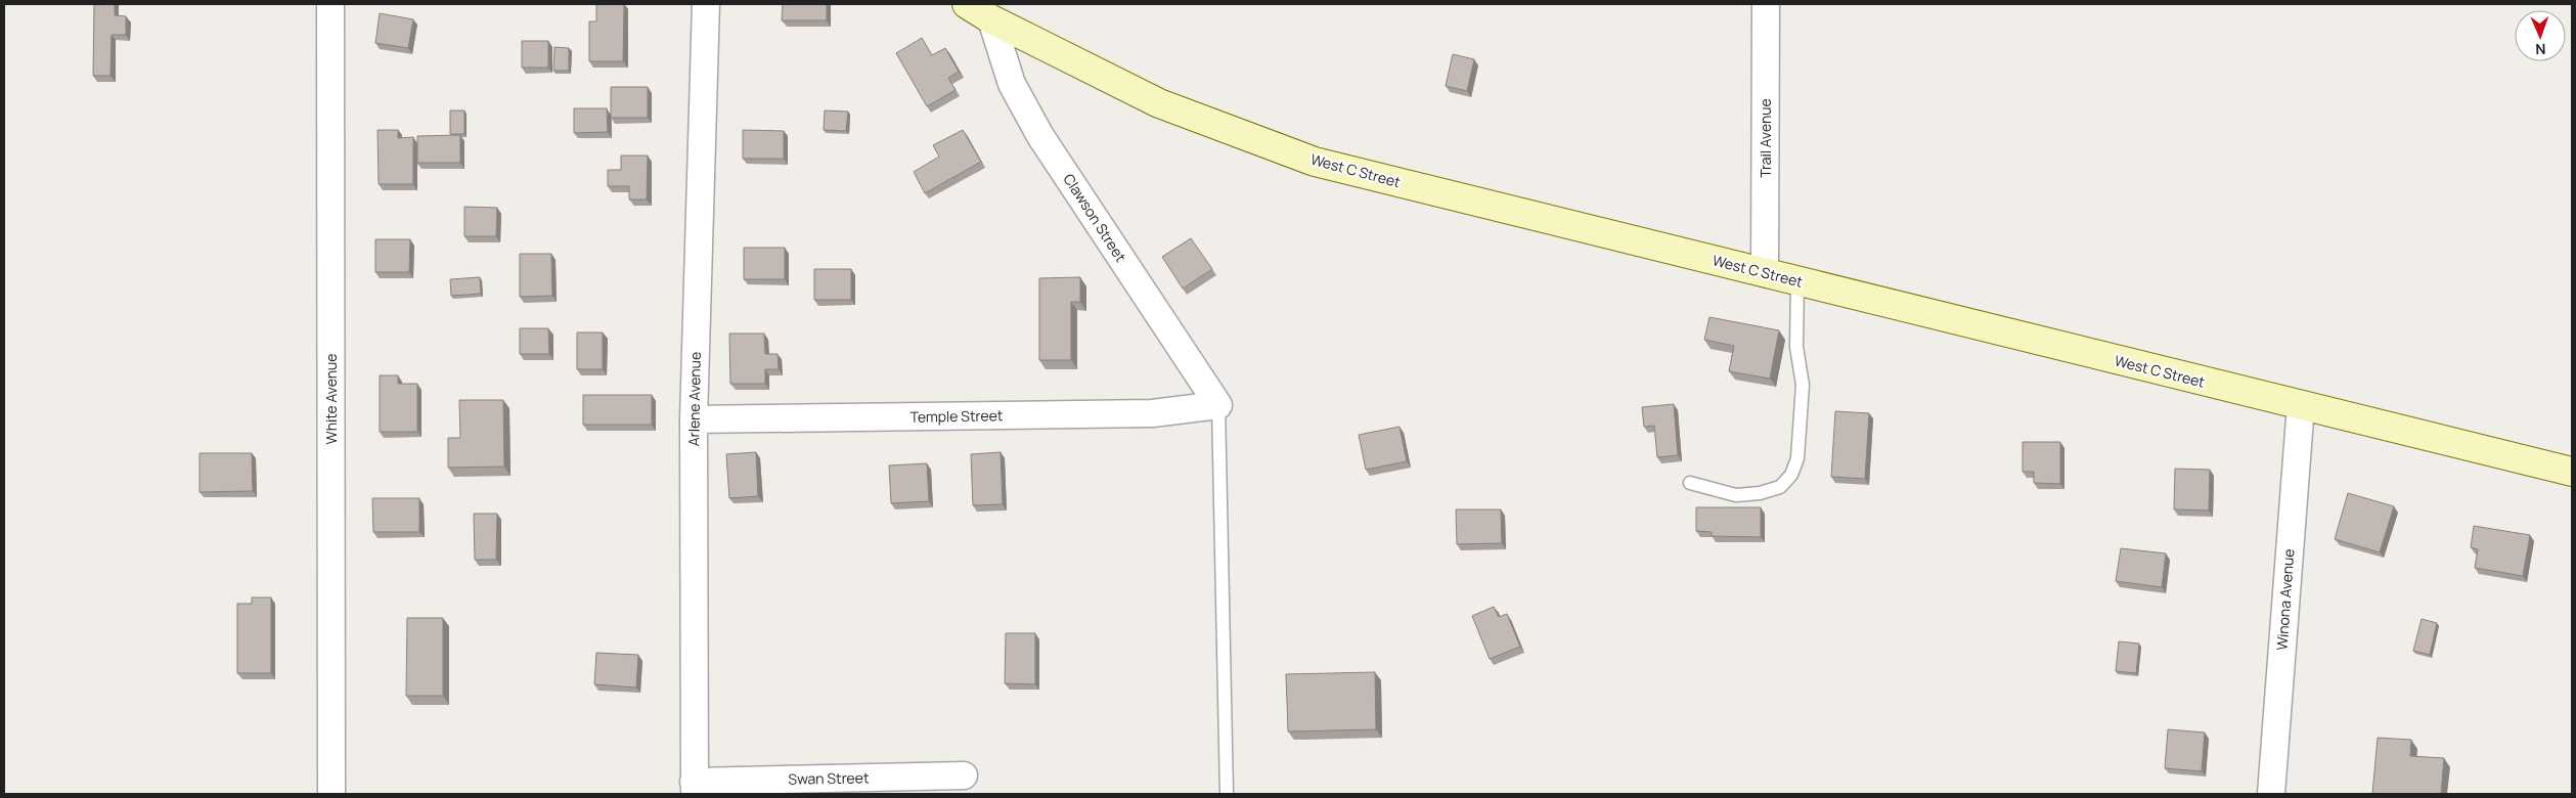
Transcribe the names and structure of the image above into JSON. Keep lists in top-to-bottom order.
{
  "streets": {
    "main road": ["West C Street"],
    "street": [
      "Trail Avenue",
      "Clawson Street",
      "White Avenue",
      "Arlene Avenue",
      "Temple Street",
      "Winona Avenue",
      "Swan Street"
    ]
  },
  "crossings": [
    ["Trail Avenue", "West C Street"],
    ["West C Street", "Clawson Street"],
    ["West C Street", "Winona Avenue"],
    ["Clawson Street", "Temple Street"],
    ["Arlene Avenue", "Temple Street"],
    ["Arlene Avenue", "Swan Street"]
  ],
  "north": "bottom"
}
